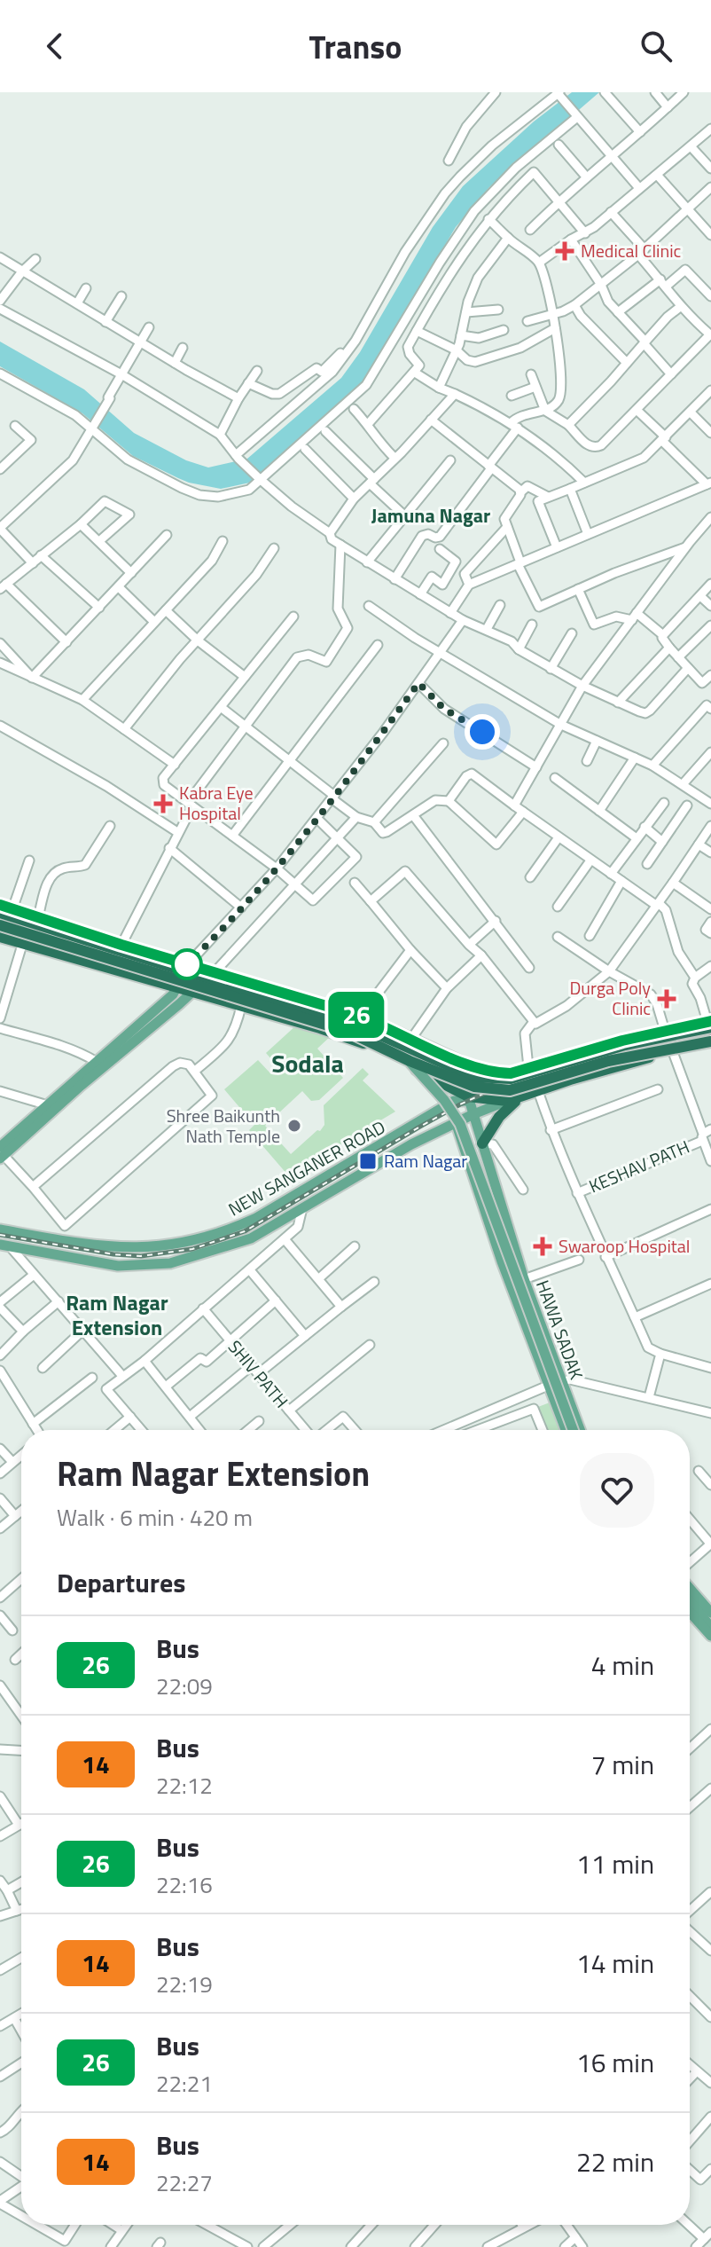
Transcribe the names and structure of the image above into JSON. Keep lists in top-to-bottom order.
{
  "streets": {
    "main road": ["NEW SANGANER ROAD", "HAWA SADAK"],
    "street": ["KESHAV PATH", "SHIV PATH"]
  },
  "crossings": [
    ["NEW SANGANER ROAD", "HAWA SADAK"]
  ],
  "districts": ["Jamuna Nagar", "Sodala", "Ram Nagar Extension"],
  "places": {
    "health": [
      "Medical Clinic",
      "Kabra Eye Hospital",
      "Durga Poly Clinic",
      "Swaroop Hospital"
    ],
    "other": ["Shree Baikunth Nath Temple"],
    "transit": ["Ram Nagar"]
  },
  "lines": ["bus line 26"],
  "page": {
    "header": "Transo",
    "on_map": "26",
    "heading": [
      ["Ram Nagar Extension", "Walk · 6 min · 420 m"],
      "Departures"
    ],
    "list": [
      {
        "mark": "26",
        "name": "Bus",
        "note": "22:09",
        "value": "4 min"
      },
      {
        "mark": "14",
        "name": "Bus",
        "note": "22:12",
        "value": "7 min"
      },
      {
        "mark": "26",
        "name": "Bus",
        "note": "22:16",
        "value": "11 min"
      },
      {
        "mark": "14",
        "name": "Bus",
        "note": "22:19",
        "value": "14 min"
      },
      {
        "mark": "26",
        "name": "Bus",
        "note": "22:21",
        "value": "16 min"
      },
      {
        "mark": "14",
        "name": "Bus",
        "note": "22:27",
        "value": "22 min"
      }
    ]
  }
}
